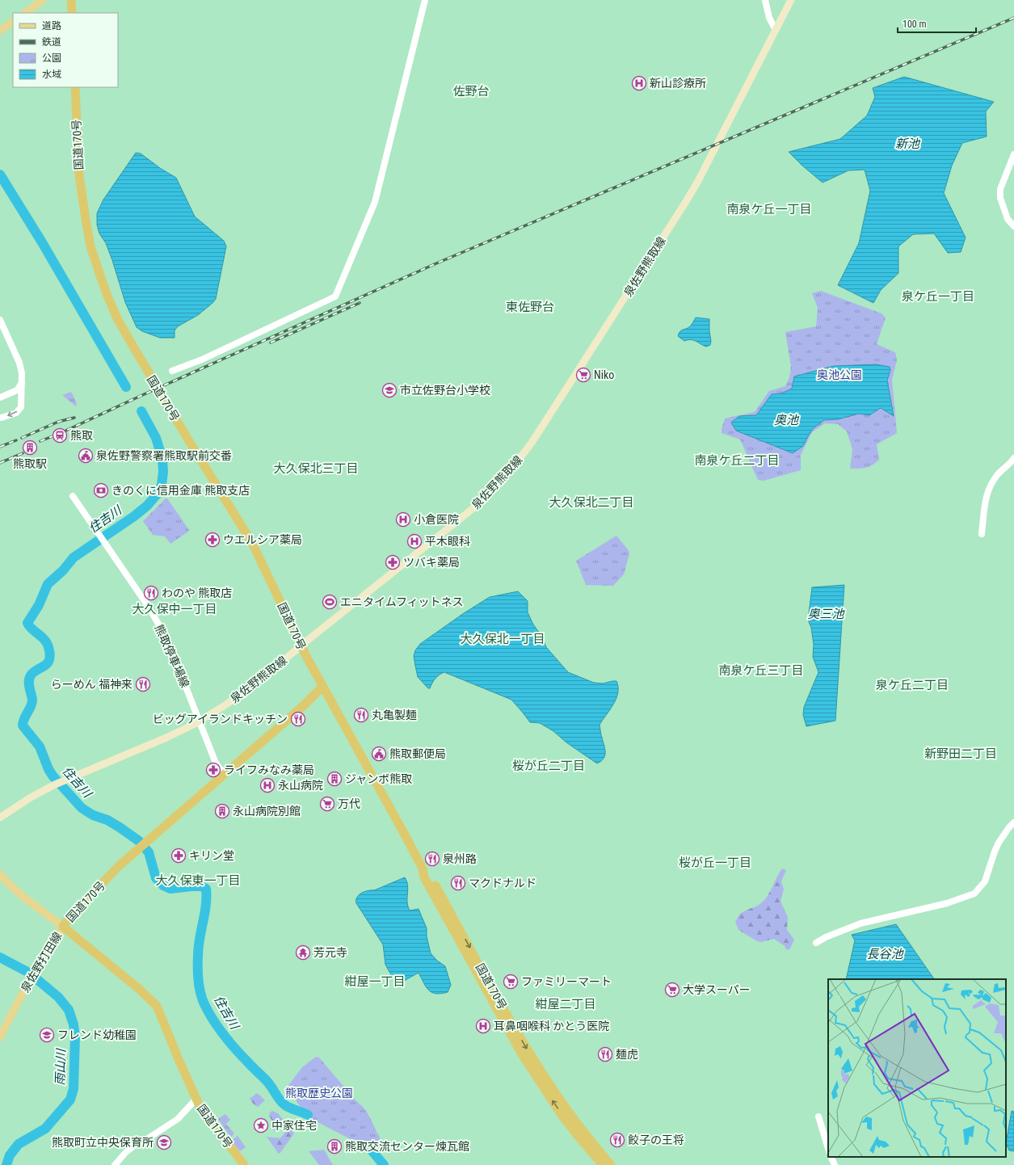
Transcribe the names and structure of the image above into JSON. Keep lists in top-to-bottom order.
{
  "streets": {
    "highway": ["国道170号"],
    "main road": ["泉佐野熊取線", "泉佐野打田線"],
    "street": ["熊取停車場線"]
  },
  "crossings": [
    ["国道170号", "泉佐野熊取線"],
    ["国道170号", "熊取停車場線"],
    ["国道170号", "泉佐野打田線"],
    ["泉佐野熊取線", "熊取停車場線"]
  ],
  "districts": [
    "佐野台",
    "南泉ケ丘一丁目",
    "泉ケ丘一丁目",
    "東佐野台",
    "南泉ケ丘二丁目",
    "大久保北三丁目",
    "大久保北二丁目",
    "大久保中一丁目",
    "大久保北一丁目",
    "南泉ケ丘三丁目",
    "泉ケ丘二丁目",
    "新野田二丁目",
    "桜が丘二丁目",
    "桜が丘一丁目",
    "大久保東一丁目",
    "紺屋一丁目",
    "紺屋二丁目"
  ],
  "water": [
    "新池",
    "奥池",
    "住吉川",
    "奥三池",
    "長谷池",
    "雨山川"
  ],
  "parks": ["奥池公園", "熊取歴史公園"],
  "places": {
    "hospital": [
      "新山診療所",
      "小倉医院",
      "平木眼科",
      "永山病院",
      "耳鼻咽喉科 かとう医院"
    ],
    "supermarket": [
      "Niko",
      "万代",
      "ファミリーマート",
      "大学スーパー"
    ],
    "school or university": ["市立佐野台小学校", "フレンド幼稚園", "熊取町立中央保育所"],
    "station": ["熊取"],
    "building": [
      "熊取駅",
      "ジャンボ熊取",
      "永山病院別館",
      "熊取交流センター煉瓦館"
    ],
    "public building": ["泉佐野警察署熊取駅前交番", "熊取郵便局"],
    "bank": ["きのくに信用金庫 熊取支店"],
    "pharmacy": [
      "ウエルシア薬局",
      "ツバキ薬局",
      "ライフみなみ薬局",
      "キリン堂"
    ],
    "restaurant": [
      "わのや 熊取店",
      "らーめん 福神来",
      "丸亀製麺",
      "ビッグアイランドキッチン",
      "泉州路",
      "マクドナルド",
      "麺虎",
      "餃子の王将"
    ],
    "sports": ["エニタイムフィットネス"],
    "temple": ["芳元寺"],
    "place": ["中家住宅"]
  },
  "legend": [
    "道路",
    "鉄道",
    "公園",
    "水域"
  ],
  "scale_bar": "100 m"
}
